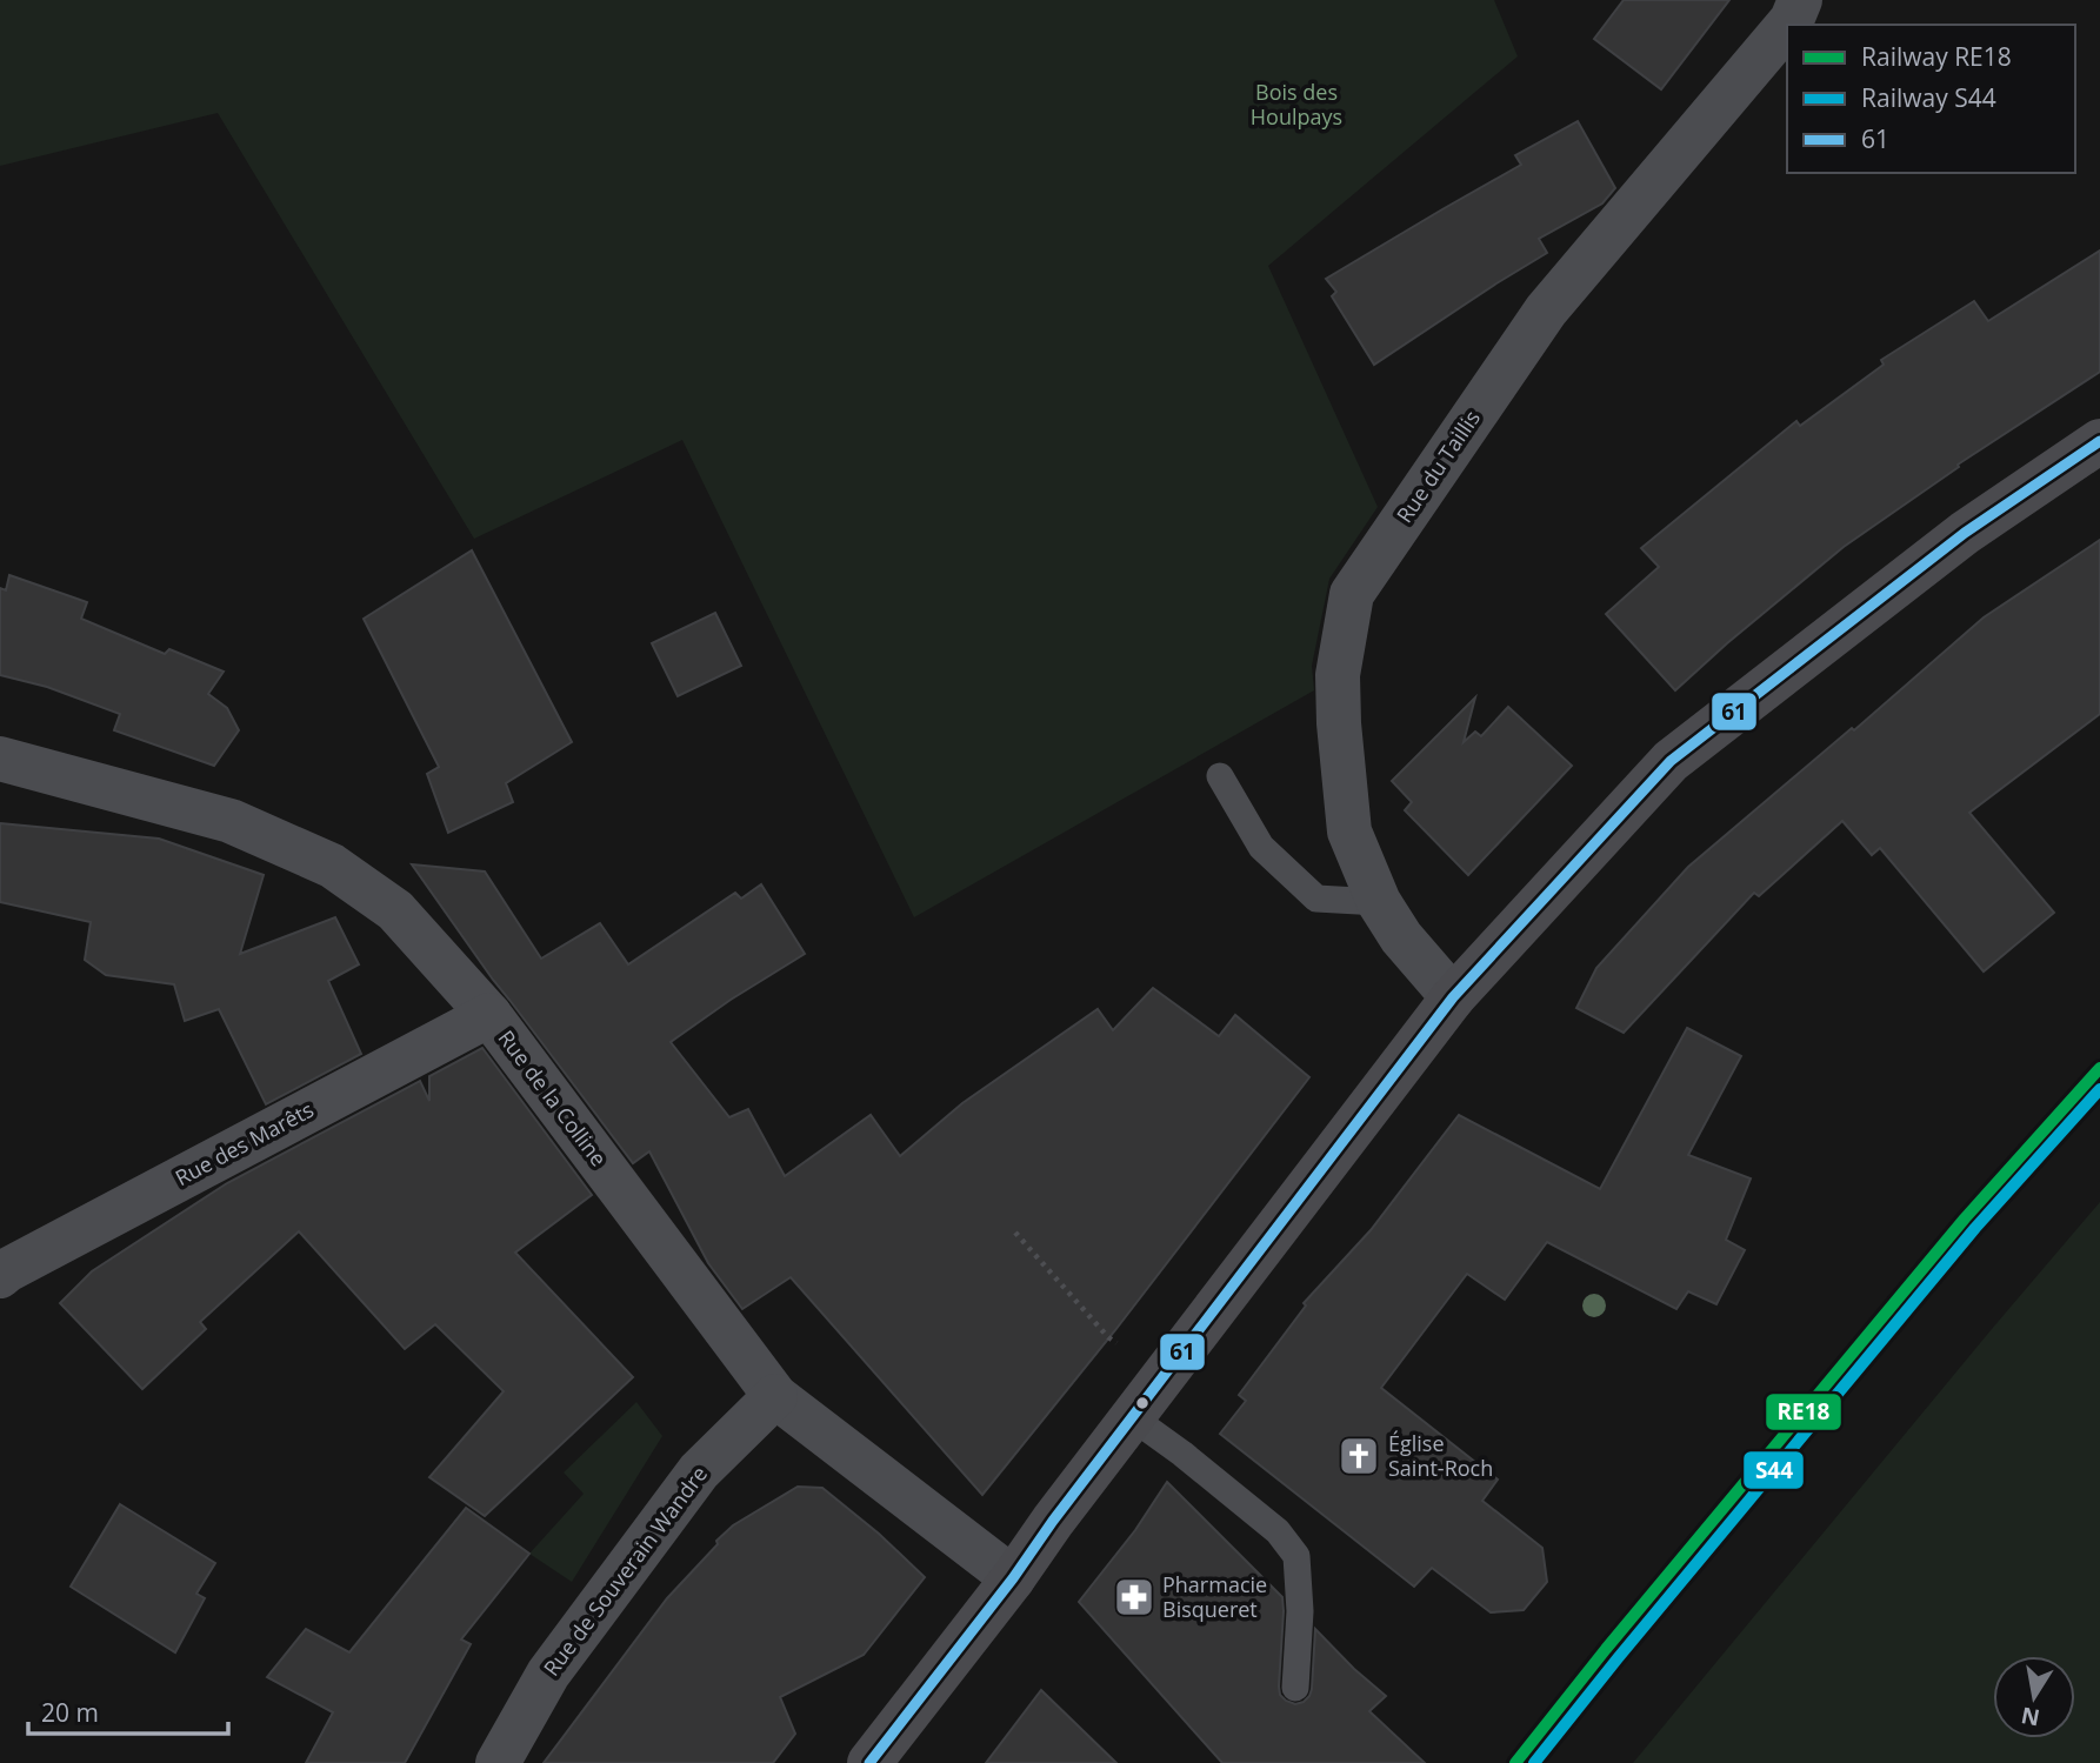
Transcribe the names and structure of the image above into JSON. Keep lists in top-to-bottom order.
{
  "streets": {
    "street": [
      "Rue du Taillis",
      "Rue de la Colline",
      "Rue des Marêts",
      "Rue de Souverain Wandre"
    ]
  },
  "crossings": [
    ["Rue de la Colline", "Rue des Marêts"],
    ["Rue de la Colline", "Rue de Souverain Wandre"]
  ],
  "parks": ["Bois des Houlpays"],
  "places": {
    "church": ["Église Saint-Roch"],
    "pharmacy": ["Pharmacie Bisqueret"]
  },
  "lines": ["transit line 61", "rail line RE18", "rail line S44"],
  "legend": ["Railway RE18", "Railway S44", "61"],
  "scale_bar": "20 m",
  "north": "bottom"
}
